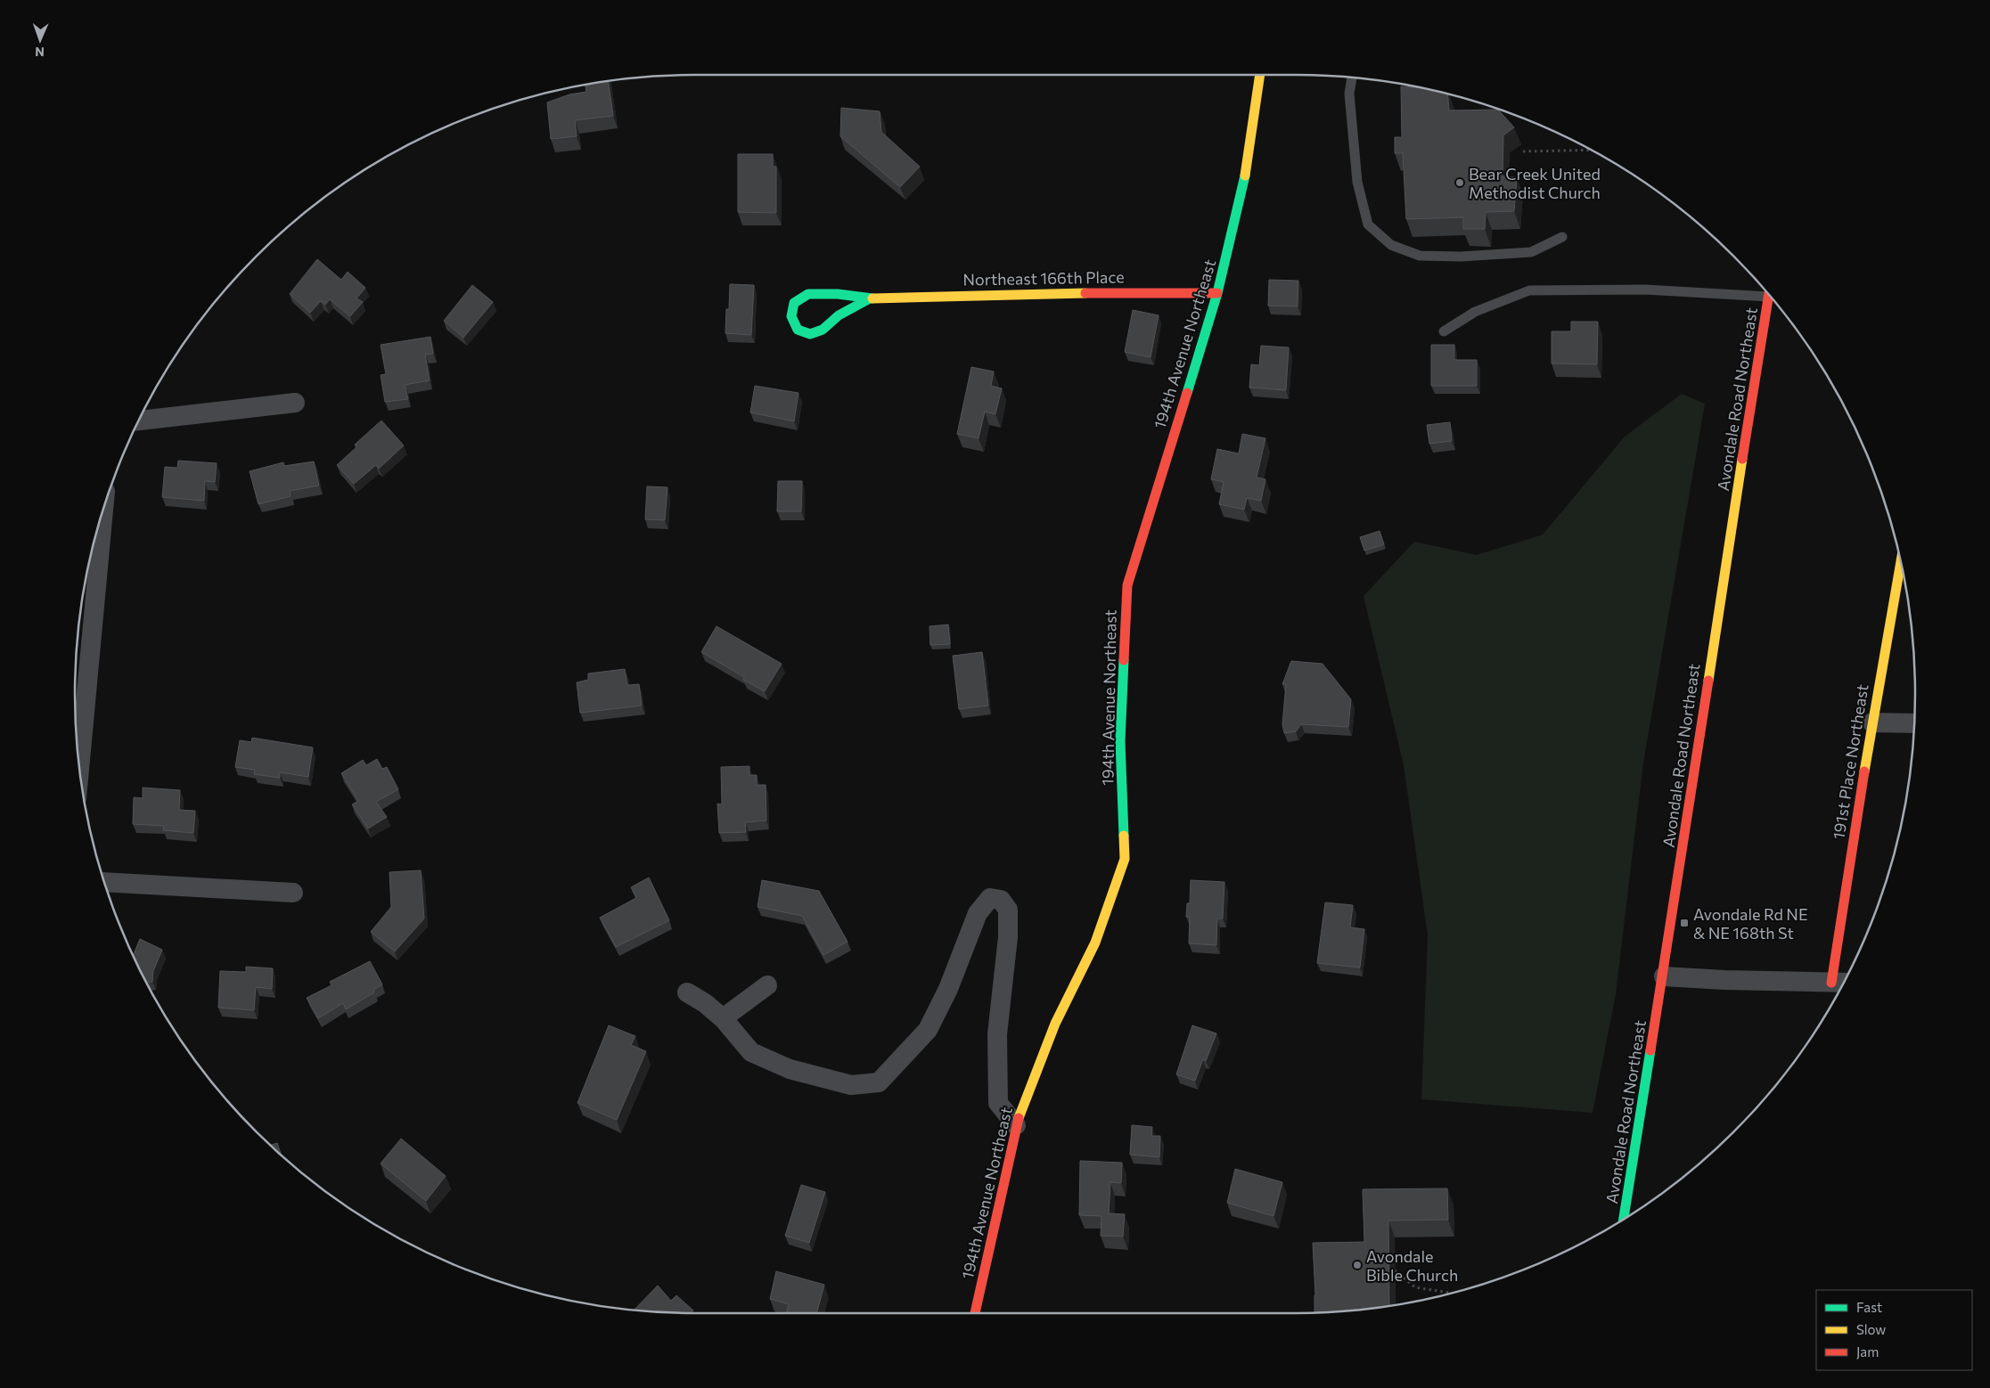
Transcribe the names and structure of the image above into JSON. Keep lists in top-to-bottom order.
{
  "streets": {
    "street": [
      "Northeast 166th Place",
      "194th Avenue Northeast",
      "Avondale Road Northeast",
      "191st Place Northeast"
    ]
  },
  "crossings": [
    ["Northeast 166th Place", "194th Avenue Northeast"]
  ],
  "places": {
    "other": ["Bear Creek United Methodist Church", "Avondale Bible Church"],
    "transit": ["Avondale Rd NE & NE 168th St"]
  },
  "legend": ["Fast", "Slow", "Jam"],
  "north": "bottom"
}
